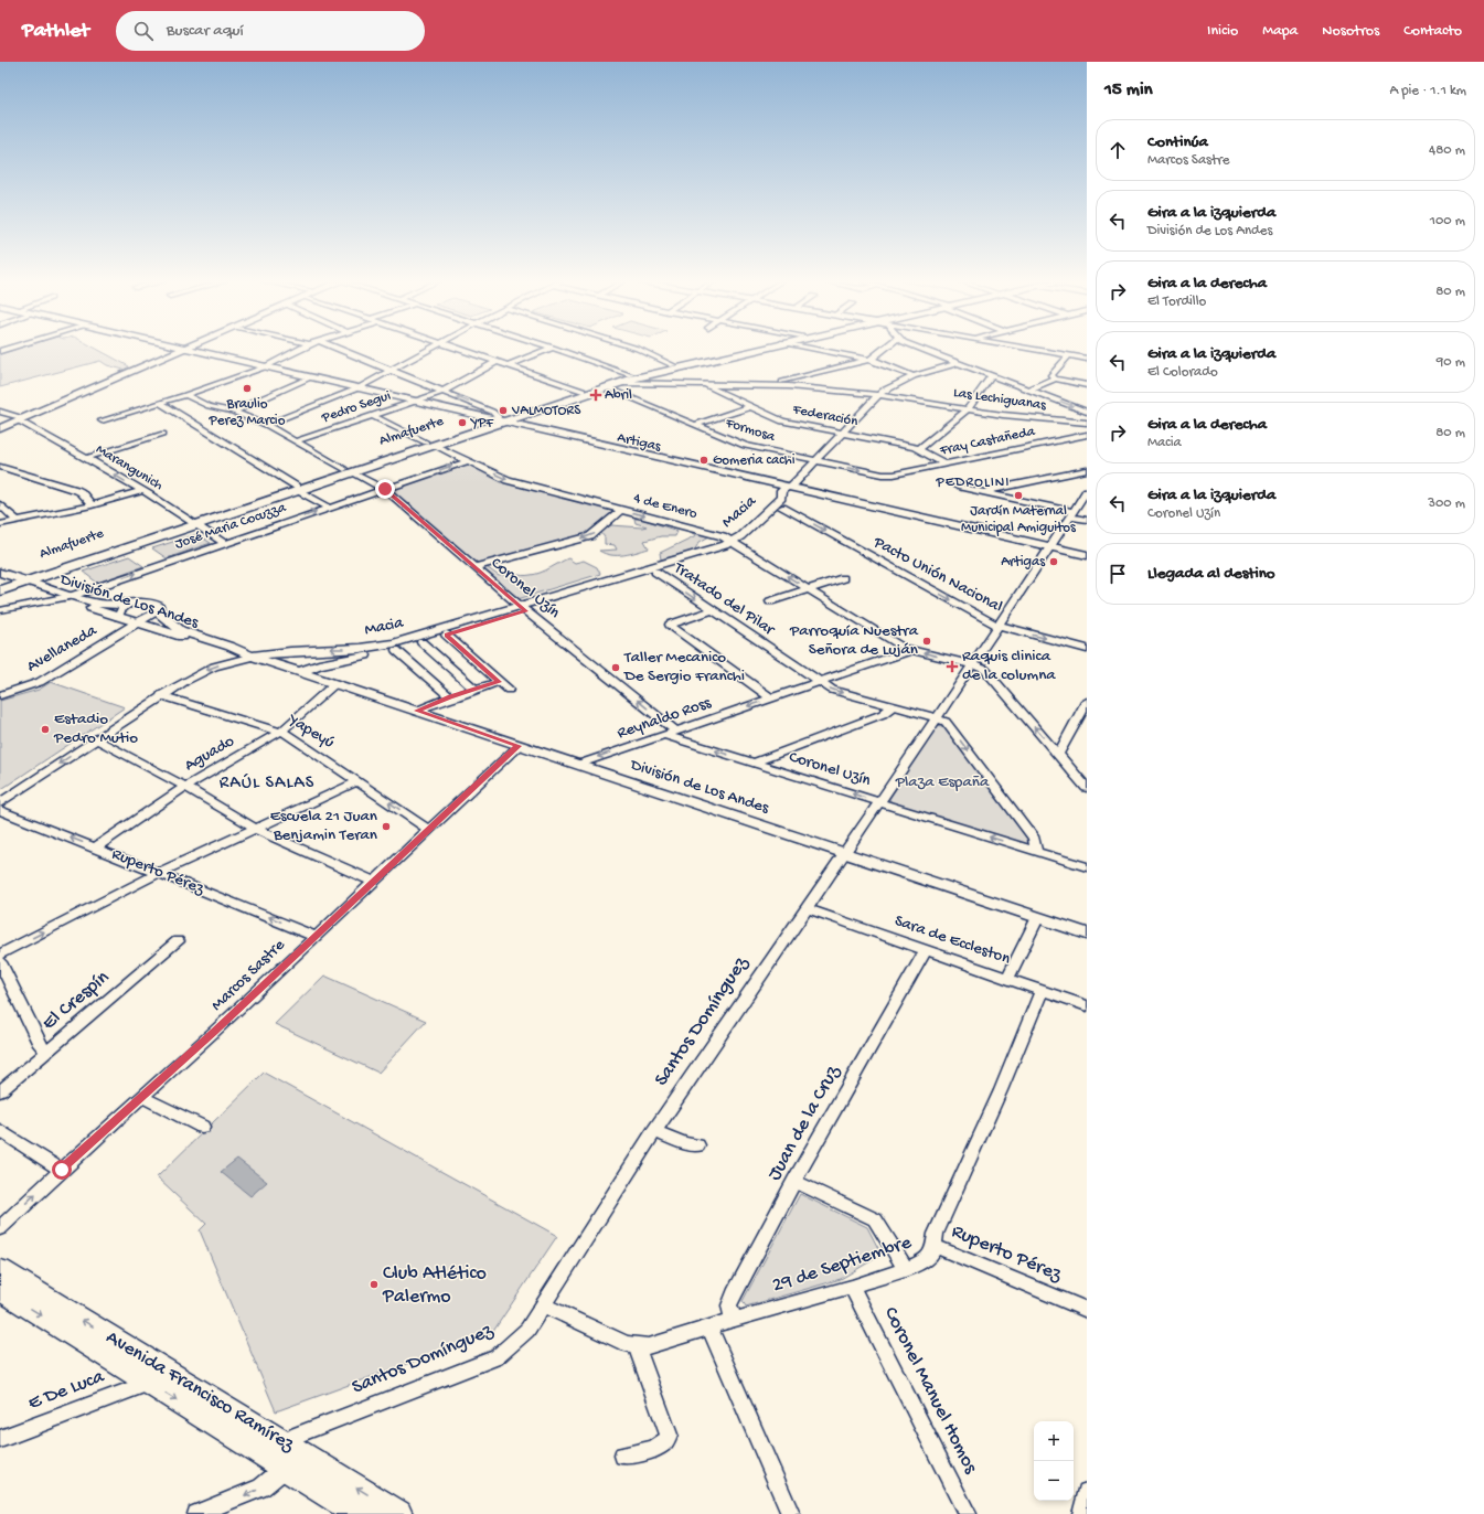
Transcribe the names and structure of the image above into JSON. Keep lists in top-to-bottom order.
{
  "streets": {
    "main road": ["Almafuerte", "Avenida Francisco Ramírez"],
    "street": [
      "Las Lechiguanas",
      "Pedro Segui",
      "Federación",
      "Formosa",
      "Fray Castañeda",
      "Artigas",
      "Marangunich",
      "4 de Enero",
      "Macia",
      "José Maria Cocuzza",
      "Pacto Unión Nacional",
      "Coronel Uzín",
      "Tratado del Pilar",
      "División de Los Andes",
      "Avellaneda",
      "Reynaldo Ross",
      "Yapeyú",
      "Aguado",
      "Ruperto Pérez",
      "Sara de Eccleston",
      "Marcos Sastre",
      "El Crespín",
      "Santos Domínguez",
      "Juan de la Cruz",
      "29 de Septiembre",
      "E De Luca",
      "Coronel Manuel Homos"
    ]
  },
  "crossings": [
    ["Las Lechiguanas", "Federación"],
    ["Las Lechiguanas", "Almafuerte"],
    ["Pedro Segui", "Artigas"],
    ["Pedro Segui", "4 de Enero"],
    ["Pedro Segui", "Coronel Uzín"],
    ["Federación", "Fray Castañeda"],
    ["Formosa", "Almafuerte"],
    ["Formosa", "Fray Castañeda"],
    ["Almafuerte", "Artigas"],
    ["Almafuerte", "Marangunich"],
    ["Almafuerte", "4 de Enero"],
    ["Almafuerte", "Coronel Uzín"],
    ["Almafuerte", "División de Los Andes"],
    ["Artigas", "Macia"],
    ["Artigas", "Santos Domínguez"],
    ["Marangunich", "José Maria Cocuzza"],
    ["4 de Enero", "Macia"],
    ["4 de Enero", "José Maria Cocuzza"],
    ["4 de Enero", "Reynaldo Ross"],
    ["4 de Enero", "Santos Domínguez"],
    ["Macia", "Pacto Unión Nacional"],
    ["Macia", "Coronel Uzín"],
    ["Macia", "Tratado del Pilar"],
    ["Macia", "División de Los Andes"],
    ["Macia", "Yapeyú"],
    ["José Maria Cocuzza", "Coronel Uzín"],
    ["José Maria Cocuzza", "División de Los Andes"],
    ["Pacto Unión Nacional", "Santos Domínguez"],
    ["Coronel Uzín", "Tratado del Pilar"],
    ["Coronel Uzín", "Reynaldo Ross"],
    ["Coronel Uzín", "Santos Domínguez"],
    ["Tratado del Pilar", "Reynaldo Ross"],
    ["Tratado del Pilar", "Santos Domínguez"],
    ["División de Los Andes", "Avellaneda"],
    ["División de Los Andes", "Reynaldo Ross"],
    ["División de Los Andes", "Aguado"],
    ["División de Los Andes", "Marcos Sastre"],
    ["División de Los Andes", "Santos Domínguez"],
    ["Yapeyú", "Aguado"],
    ["Yapeyú", "Marcos Sastre"],
    ["Aguado", "Ruperto Pérez"],
    ["Ruperto Pérez", "Marcos Sastre"],
    ["Ruperto Pérez", "29 de Septiembre"],
    ["Sara de Eccleston", "Santos Domínguez"],
    ["Sara de Eccleston", "Juan de la Cruz"],
    ["Sara de Eccleston", "29 de Septiembre"],
    ["Santos Domínguez", "29 de Septiembre"],
    ["Santos Domínguez", "Avenida Francisco Ramírez"],
    ["Juan de la Cruz", "29 de Septiembre"],
    ["29 de Septiembre", "Coronel Manuel Homos"],
    ["E De Luca", "Avenida Francisco Ramírez"]
  ],
  "one_way": [
    "Pacto Unión Nacional",
    "Coronel Uzín",
    "Tratado del Pilar",
    "Reynaldo Ross"
  ],
  "districts": ["PEDROLINI", "RAÚL SALAS"],
  "parks": ["Plaza España"],
  "places": {
    "other": [
      "Braulio Perez Marcio",
      "VALMOTORS",
      "YPF",
      "Gomeria cachi",
      "Jardín Maternal Municipal Amiguitos",
      "Artigas",
      "Parroquía Nuestra Señora de Luján",
      "Taller Mecanico De Sergio Franchi",
      "Estadio Pedro Mutio",
      "Escuela 21 Juan Benjamin Teran",
      "Club Atlético Palermo"
    ],
    "health": ["Abril", "Raquis clinica de la columna"]
  },
  "page": {
    "header": "Pathlet",
    "search": "Buscar aquí",
    "nav": [
      "Inicio",
      "Mapa",
      "Nosotros",
      "Contacto"
    ],
    "heading": ["15 min", "A pie · 1.1 km"],
    "list": [
      ["Continúa", "Marcos Sastre", "480 m"],
      ["Gira a la izquierda", "División de Los Andes", "100 m"],
      ["Gira a la derecha", "El Tordillo", "80 m"],
      ["Gira a la izquierda", "El Colorado", "90 m"],
      ["Gira a la derecha", "Macia", "80 m"],
      ["Gira a la izquierda", "Coronel Uzín", "300 m"],
      "Llegada al destino"
    ],
    "map_buttons": ["+", "−"]
  }
}
